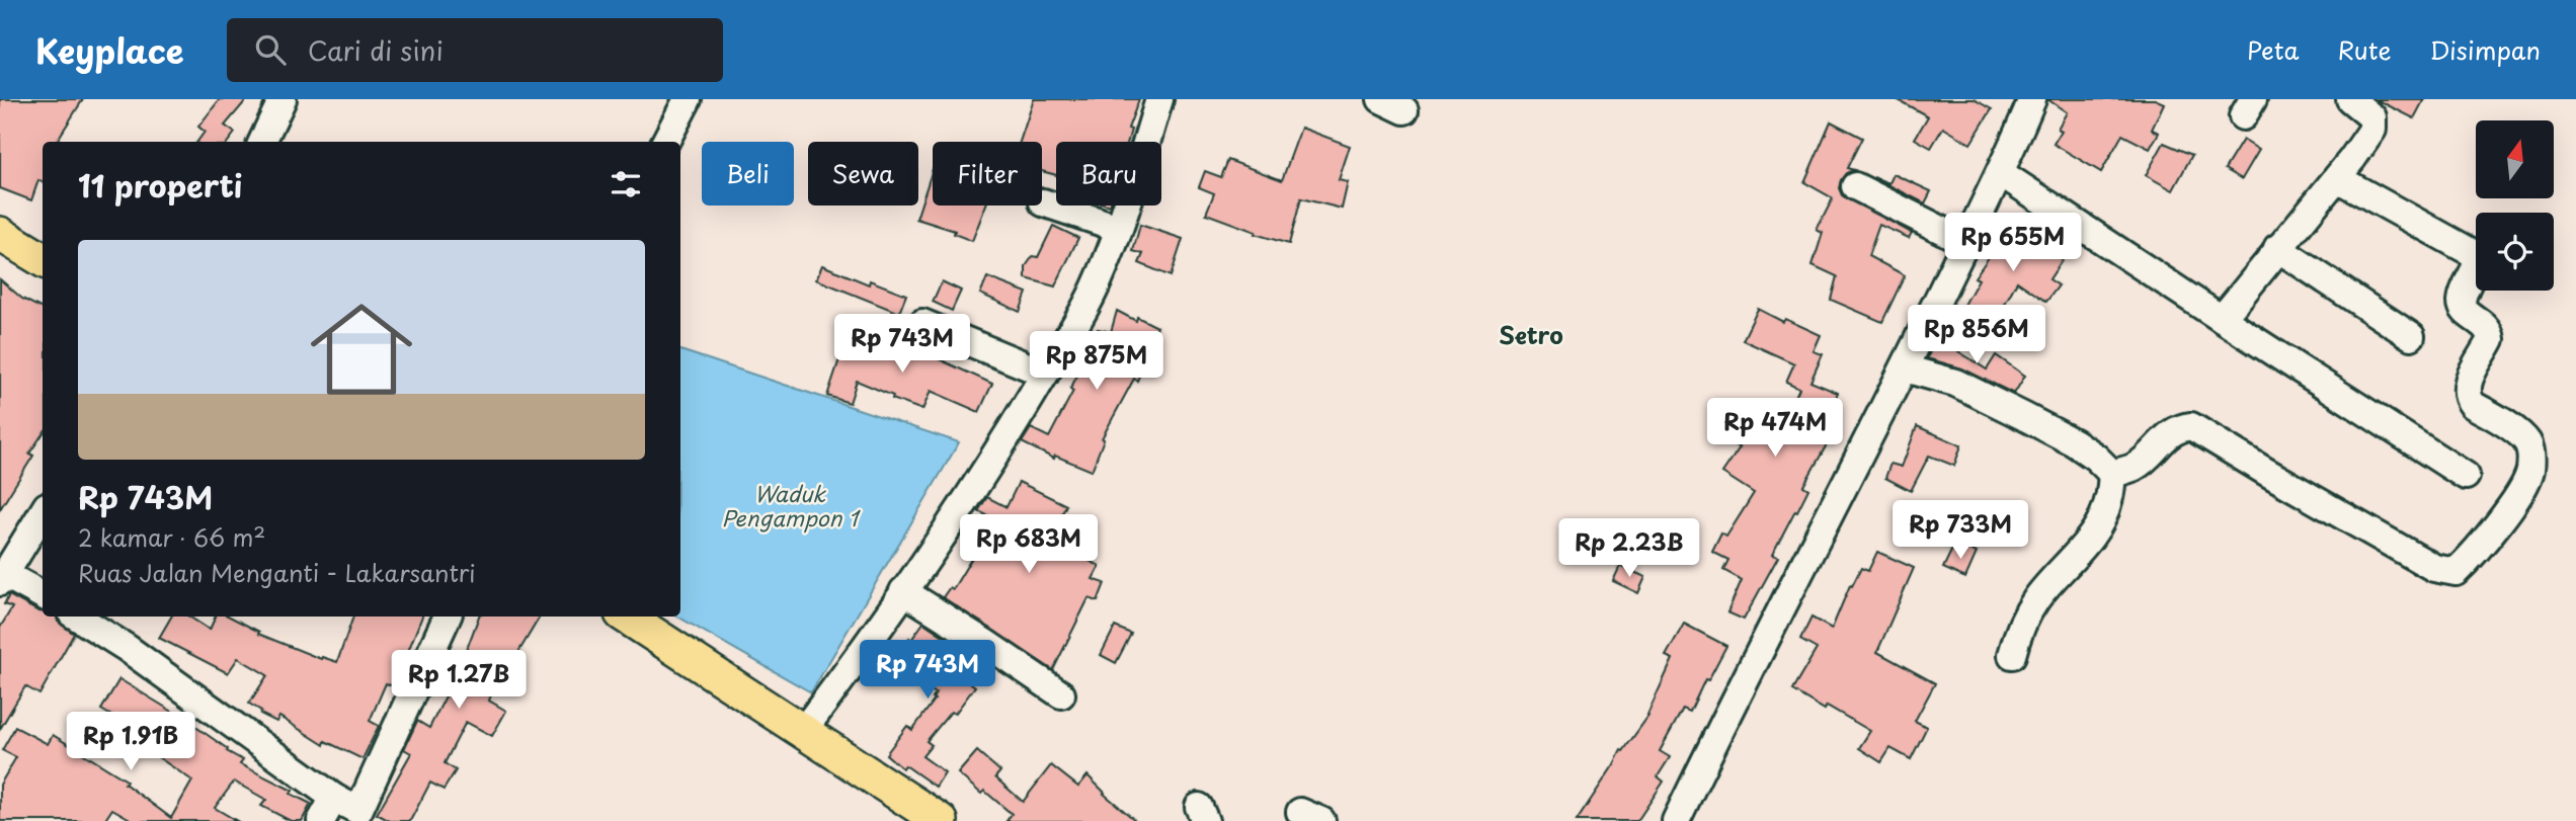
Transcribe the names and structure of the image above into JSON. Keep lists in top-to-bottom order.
{
  "districts": ["Setro"],
  "water": ["Waduk Pengampon 1"],
  "north": "top",
  "page": {
    "header": "Keyplace",
    "search": "Cari di sini",
    "nav": ["Peta", "Rute", "Disimpan"],
    "chip": [
      "Beli",
      "Sewa",
      "Filter",
      "Baru"
    ],
    "heading": "11 properti",
    "price": [
      "Rp 655M",
      "Rp 856M",
      "Rp 743M",
      "Rp 875M",
      "Rp 474M",
      "Rp 733M",
      "Rp 683M",
      "Rp 2.23B",
      "Rp 743M",
      "Rp 1.27B",
      "Rp 1.91B"
    ],
    "list": [
      {
        "name": "Rp 743M",
        "note": "2 kamar · 66 m² · Ruas Jalan Menganti - Lakarsantri"
      }
    ]
  }
}
